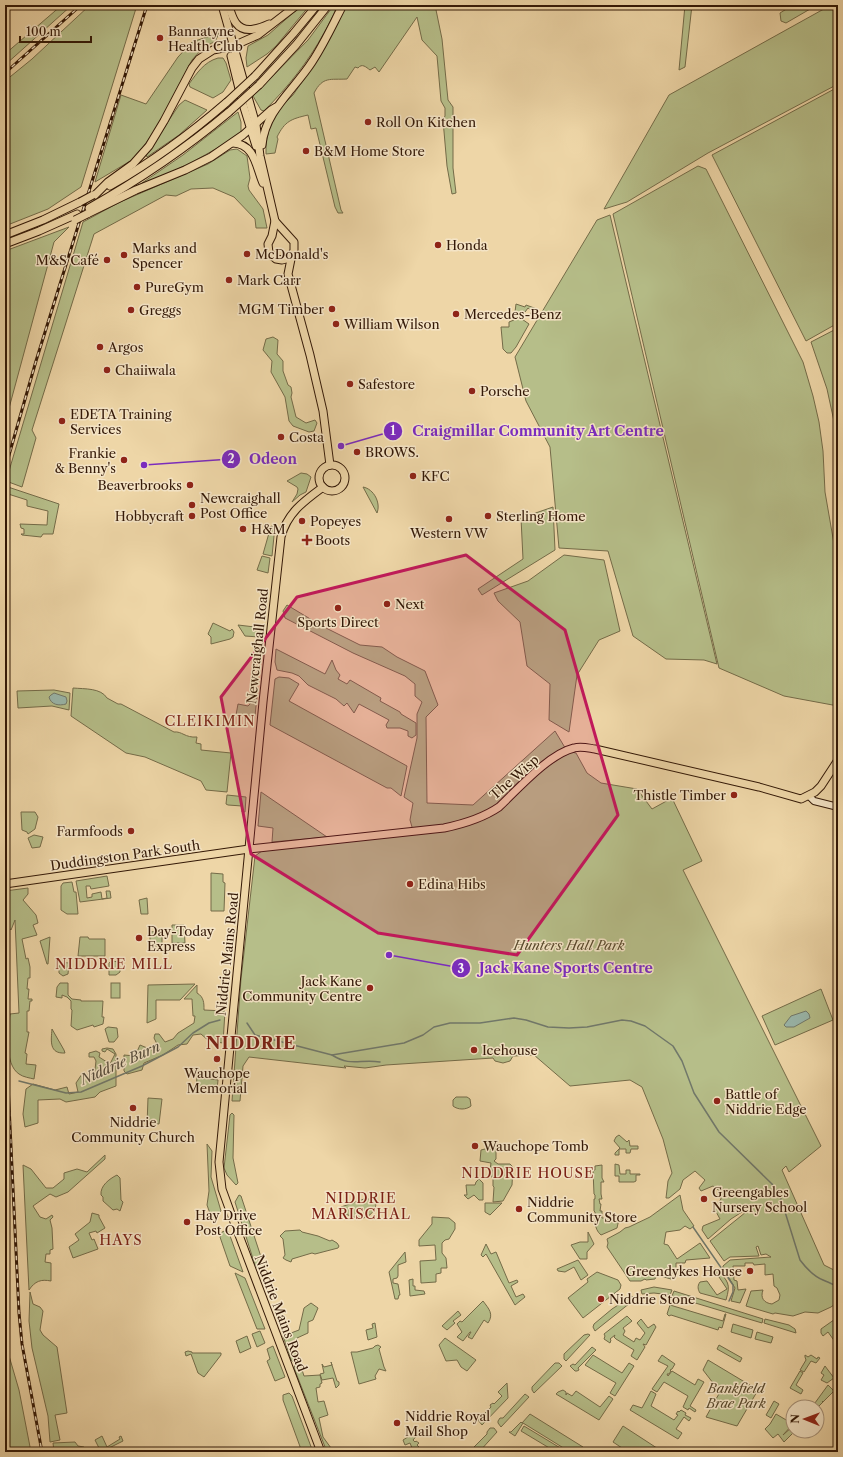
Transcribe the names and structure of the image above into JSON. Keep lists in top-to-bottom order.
{
  "streets": {
    "main road": [
      "Newcraighall Road",
      "The Wisp",
      "Duddingston Park South",
      "Niddrie Mains Road"
    ]
  },
  "crossings": [
    ["Newcraighall Road", "The Wisp"],
    ["Newcraighall Road", "Duddingston Park South"],
    ["Newcraighall Road", "Niddrie Mains Road"],
    ["The Wisp", "Duddingston Park South"],
    ["The Wisp", "Niddrie Mains Road"],
    ["Duddingston Park South", "Niddrie Mains Road"]
  ],
  "districts": [
    "CLEIKIMIN",
    "NIDDRIE MILL",
    "NIDDRIE",
    "NIDDRIE HOUSE",
    "NIDDRIE MARISCHAL",
    "HAYS"
  ],
  "water": ["Niddrie Burn"],
  "parks": ["Hunters Hall Park", "Bankfield Brae Park"],
  "places": {
    "other": [
      "Bannatyne Health Club",
      "Roll On Kitchen",
      "B&M Home Store",
      "Honda",
      "McDonald's",
      "Marks and Spencer",
      "M&S Café",
      "Mark Carr",
      "PureGym",
      "MGM Timber",
      "Greggs",
      "Mercedes-Benz",
      "William Wilson",
      "Argos",
      "Chaiiwala",
      "Safestore",
      "Porsche",
      "EDETA Training Services",
      "Costa",
      "Craigmillar Community Art Centre",
      "BROWS.",
      "Frankie & Benny's",
      "Odeon",
      "KFC",
      "Beaverbrooks",
      "Newcraighall Post Office",
      "Hobbycraft",
      "Sterling Home",
      "Western VW",
      "Popeyes",
      "H&M",
      "Next",
      "Sports Direct",
      "Thistle Timber",
      "Farmfoods",
      "Edina Hibs",
      "Day-Today Express",
      "Jack Kane Sports Centre",
      "Jack Kane Community Centre",
      "Icehouse",
      "Wauchope Memorial",
      "Battle of Niddrie Edge",
      "Niddrie Community Church",
      "Wauchope Tomb",
      "Greengables Nursery School",
      "Niddrie Community Store",
      "Hay Drive Post Office",
      "Greendykes House",
      "Niddrie Stone",
      "Niddrie Royal Mail Shop"
    ],
    "health": ["Boots"]
  },
  "scale_bar": "100 m",
  "north": "left"
}
